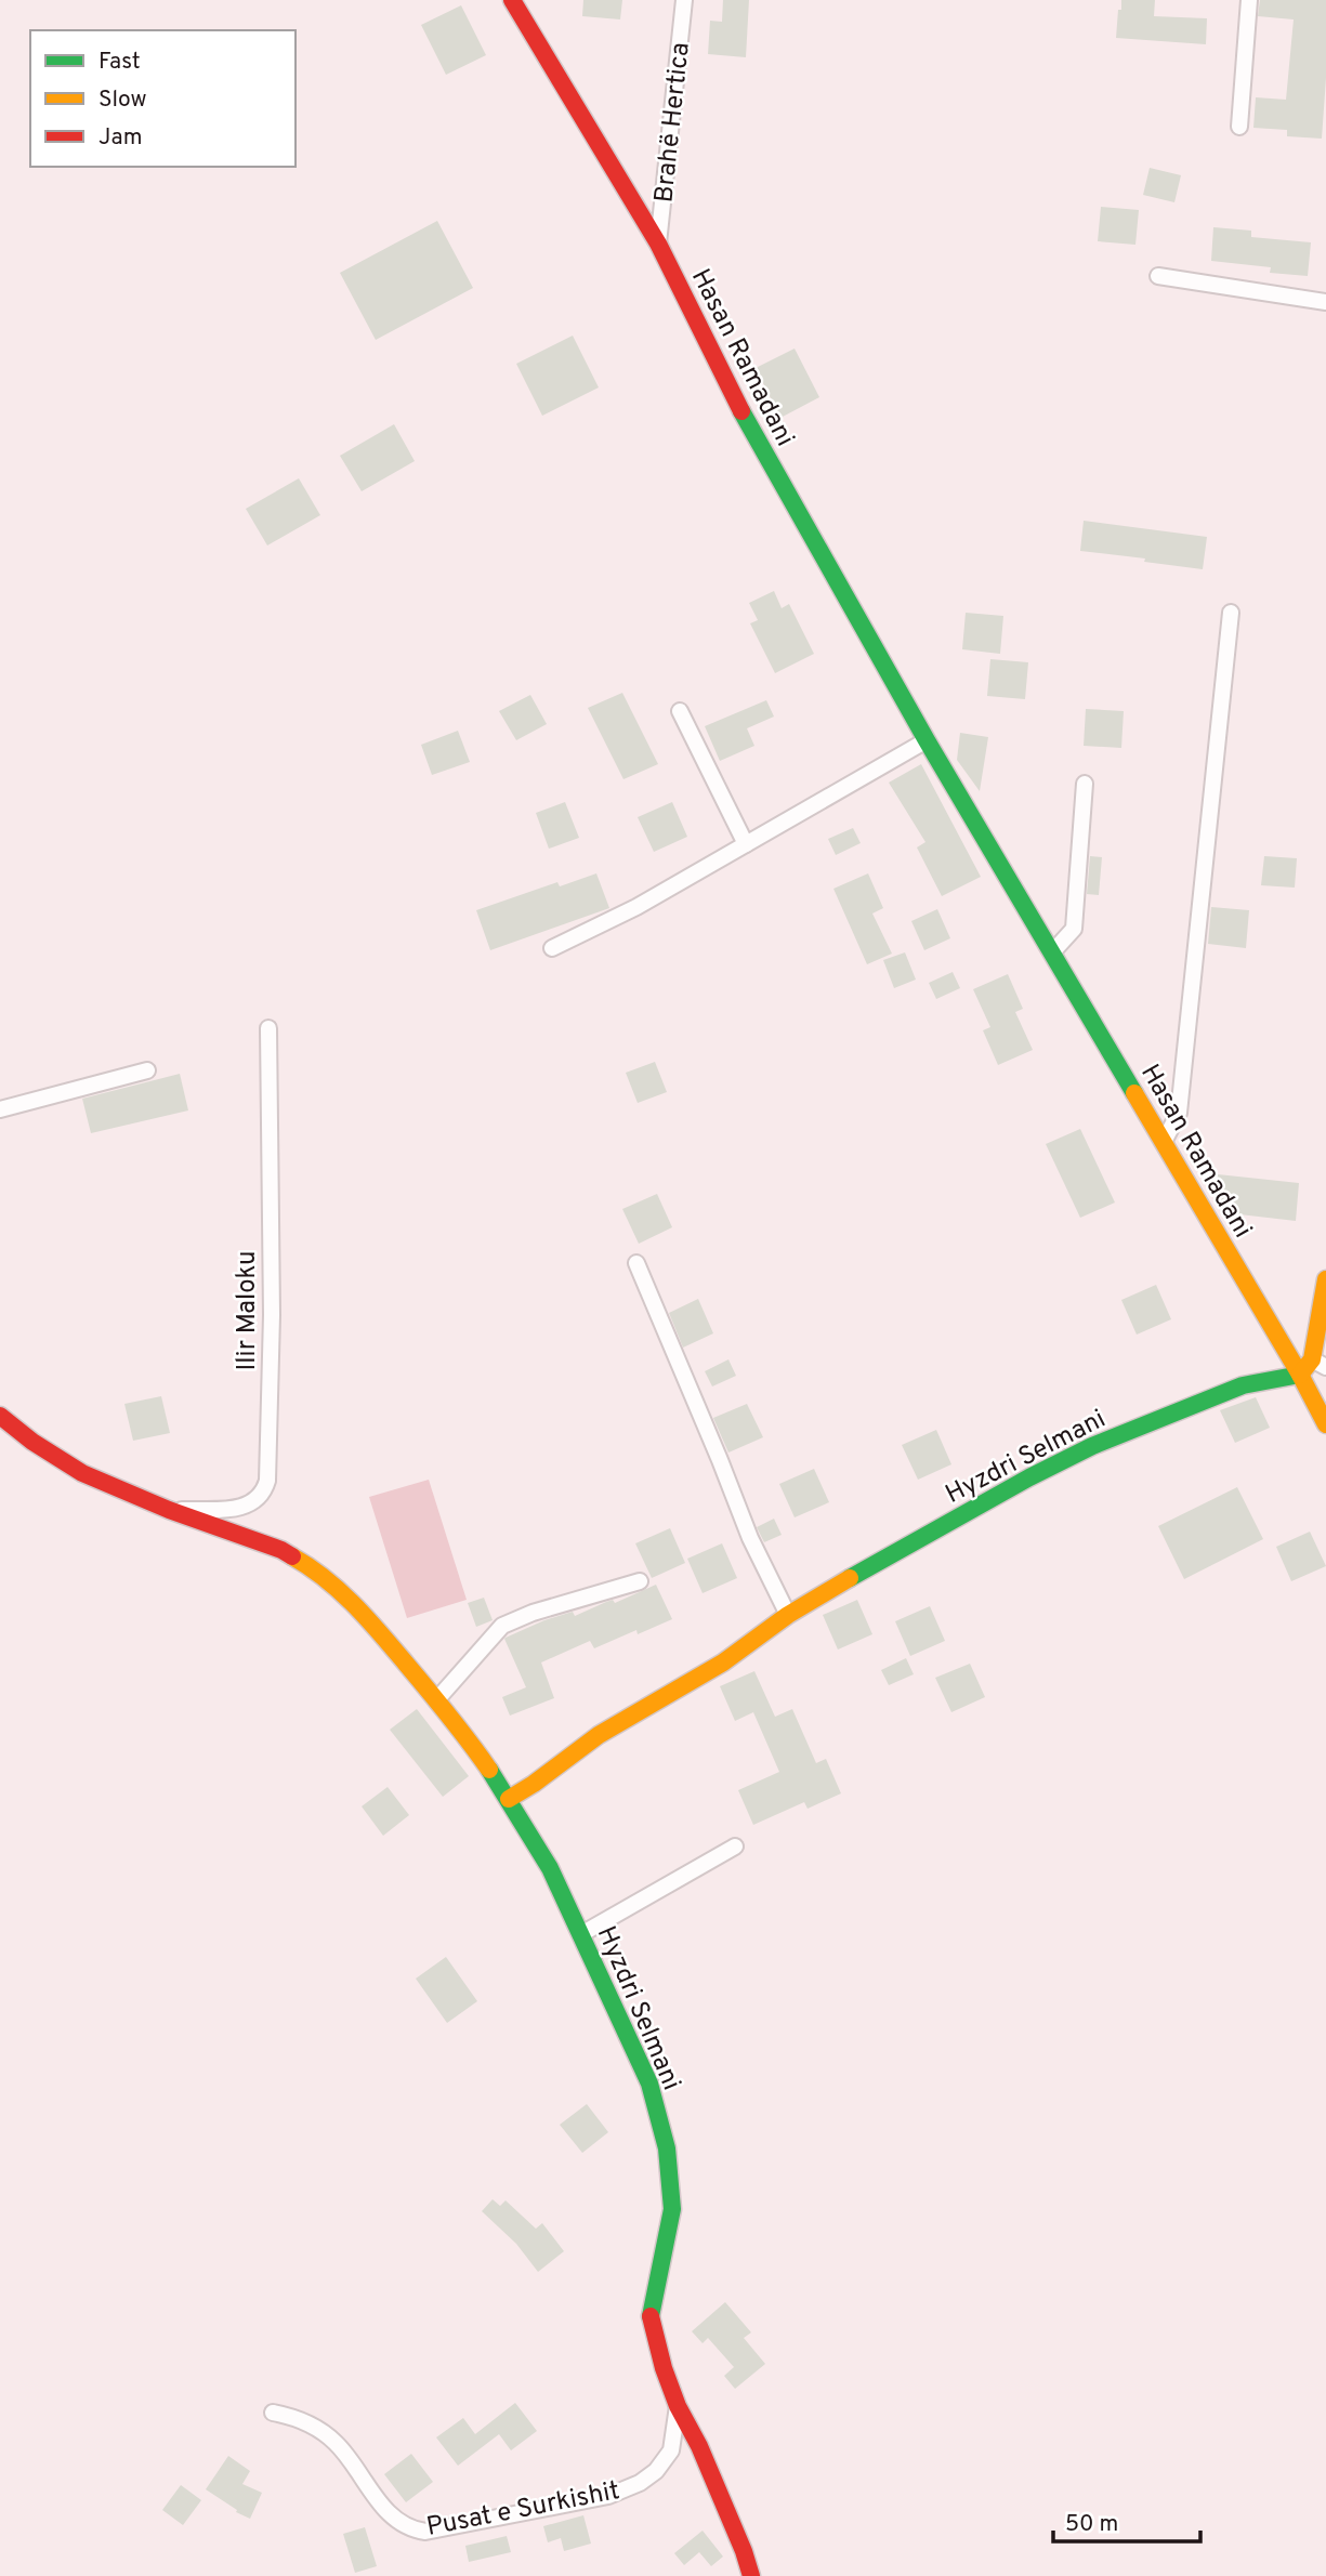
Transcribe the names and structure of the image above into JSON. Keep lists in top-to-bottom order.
{
  "streets": {
    "street": [
      "Brahë Hertica",
      "Hasan Ramadani",
      "Ilir Maloku",
      "Hyzdri Selmani",
      "Pusat e Surkishit"
    ]
  },
  "crossings": [
    ["Brahë Hertica", "Hasan Ramadani"],
    ["Hasan Ramadani", "Hyzdri Selmani"],
    ["Ilir Maloku", "Hyzdri Selmani"],
    ["Hyzdri Selmani", "Pusat e Surkishit"]
  ],
  "legend": ["Fast", "Slow", "Jam"],
  "scale_bar": "50 m"
}
